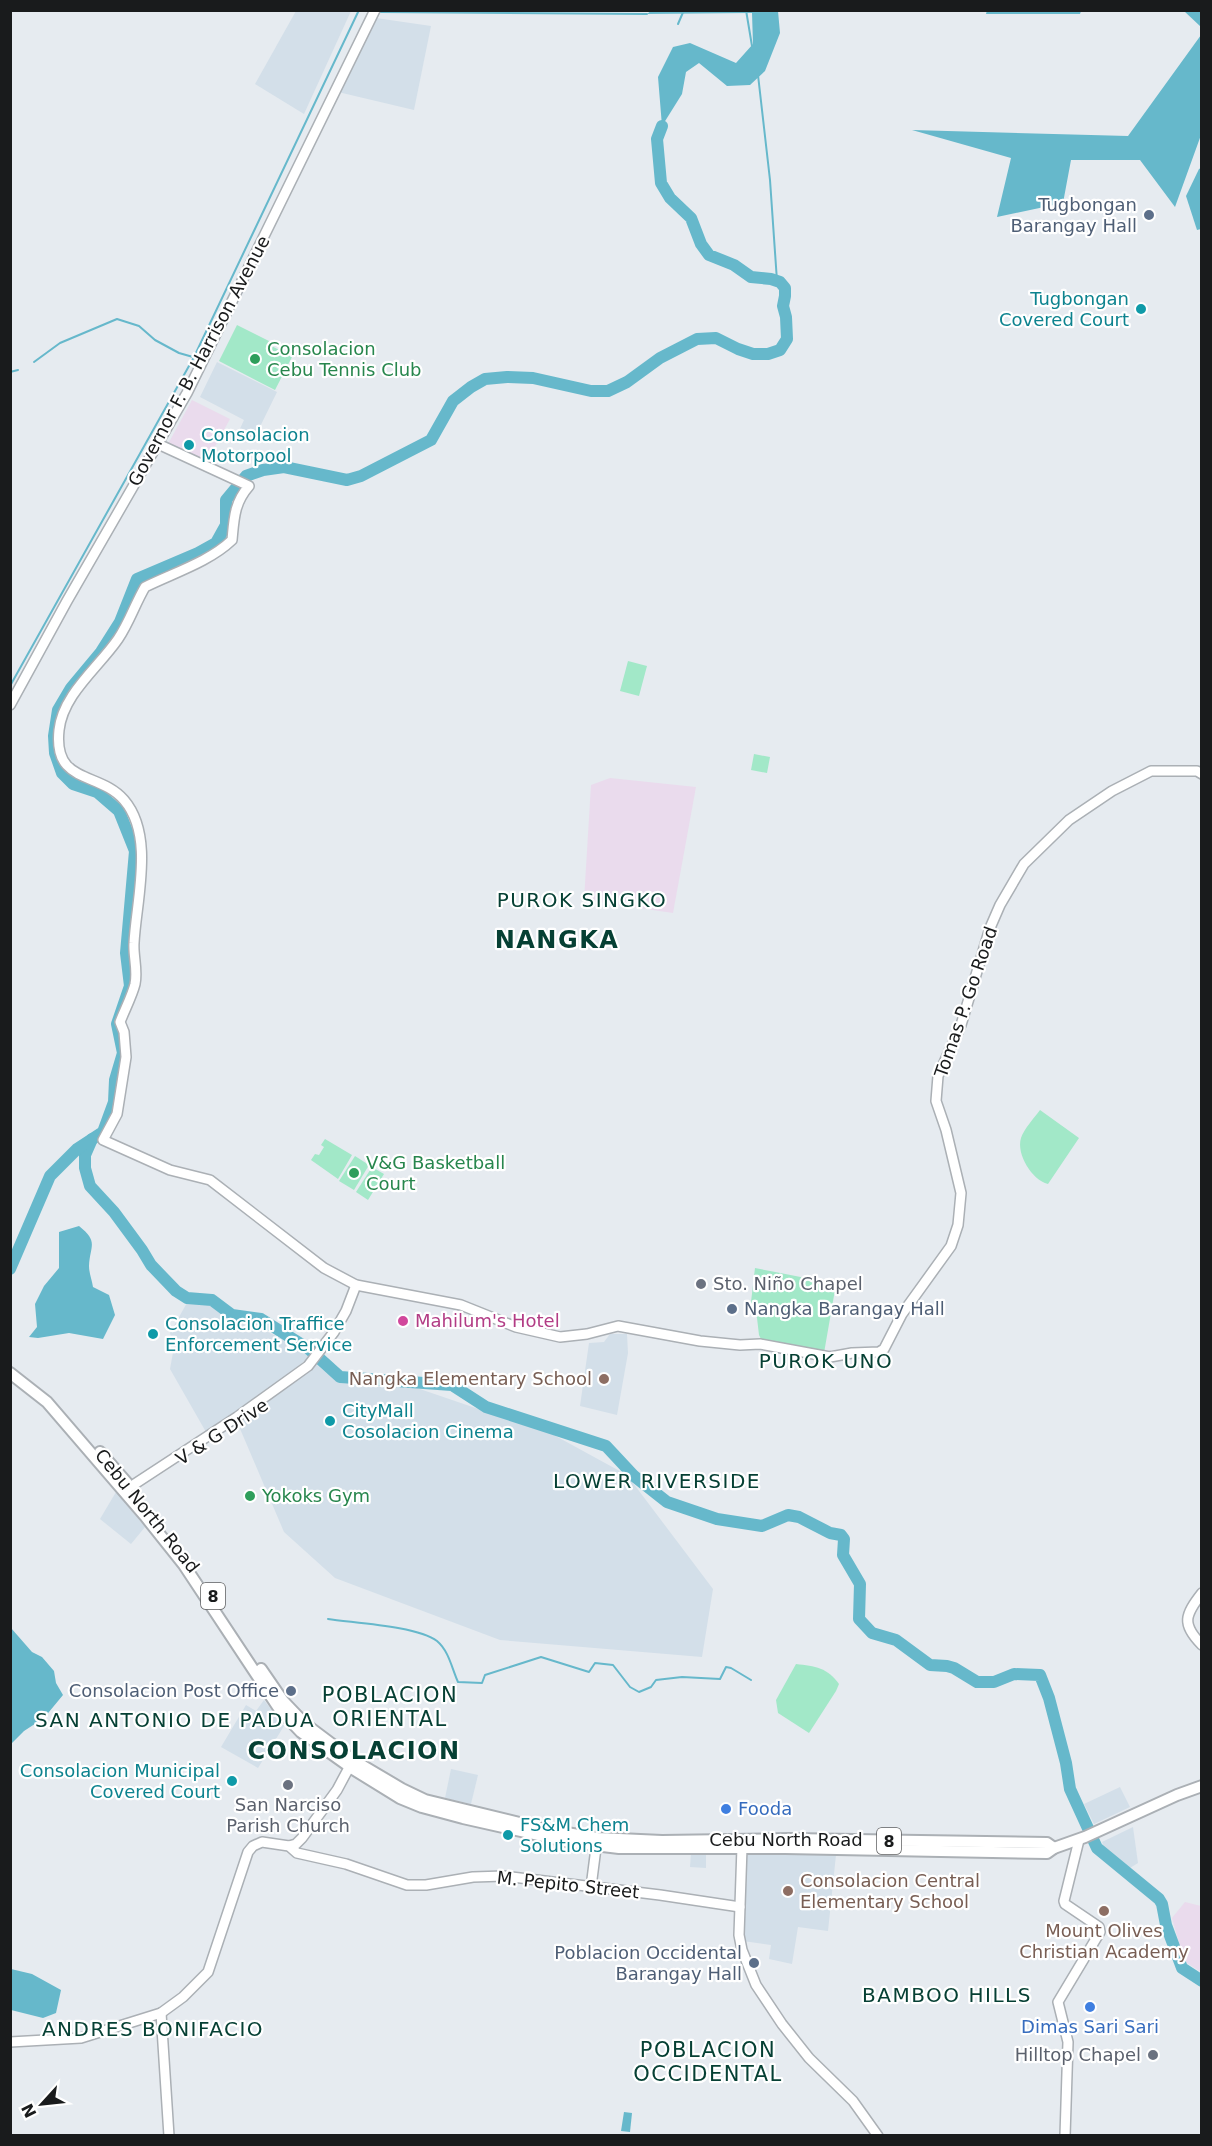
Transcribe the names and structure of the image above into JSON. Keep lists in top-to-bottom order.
{
  "streets": {
    "main road": ["Cebu North Road", "8"],
    "street": [
      "Governor F. B. Harrison Avenue",
      "Tomas P. Go Road",
      "V & G Drive",
      "M. Pepito Street"
    ]
  },
  "crossings": [
    ["Governor F. B. Harrison Avenue", "Tomas P. Go Road"],
    ["Tomas P. Go Road", "V & G Drive"],
    ["V & G Drive", "Cebu North Road"],
    ["Cebu North Road", "8"]
  ],
  "districts": [
    "PUROK SINGKO",
    "NANGKA",
    "PUROK UNO",
    "LOWER RIVERSIDE",
    "POBLACION ORIENTAL",
    "SAN ANTONIO DE PADUA",
    "CONSOLACION",
    "BAMBOO HILLS",
    "ANDRES BONIFACIO",
    "POBLACION OCCIDENTAL"
  ],
  "places": [
    "Tugbongan Barangay Hall",
    "Tugbongan Covered Court",
    "Consolacion Cebu Tennis Club",
    "Consolacion Motorpool",
    "V&G Basketball Court",
    "Sto. Niño Chapel",
    "Nangka Barangay Hall",
    "Mahilum's Hotel",
    "Consolacion Traffice Enforcement Service",
    "Nangka Elementary School",
    "CityMall Cosolacion Cinema",
    "Yokoks Gym",
    "Consolacion Post Office",
    "Consolacion Municipal Covered Court",
    "San Narciso Parish Church",
    "Fooda",
    "FS&M Chem Solutions",
    "Consolacion Central Elementary School",
    "Mount Olives Christian Academy",
    "Poblacion Occidental Barangay Hall",
    "Dimas Sari Sari",
    "Hilltop Chapel"
  ],
  "north": "bottom left"
}
